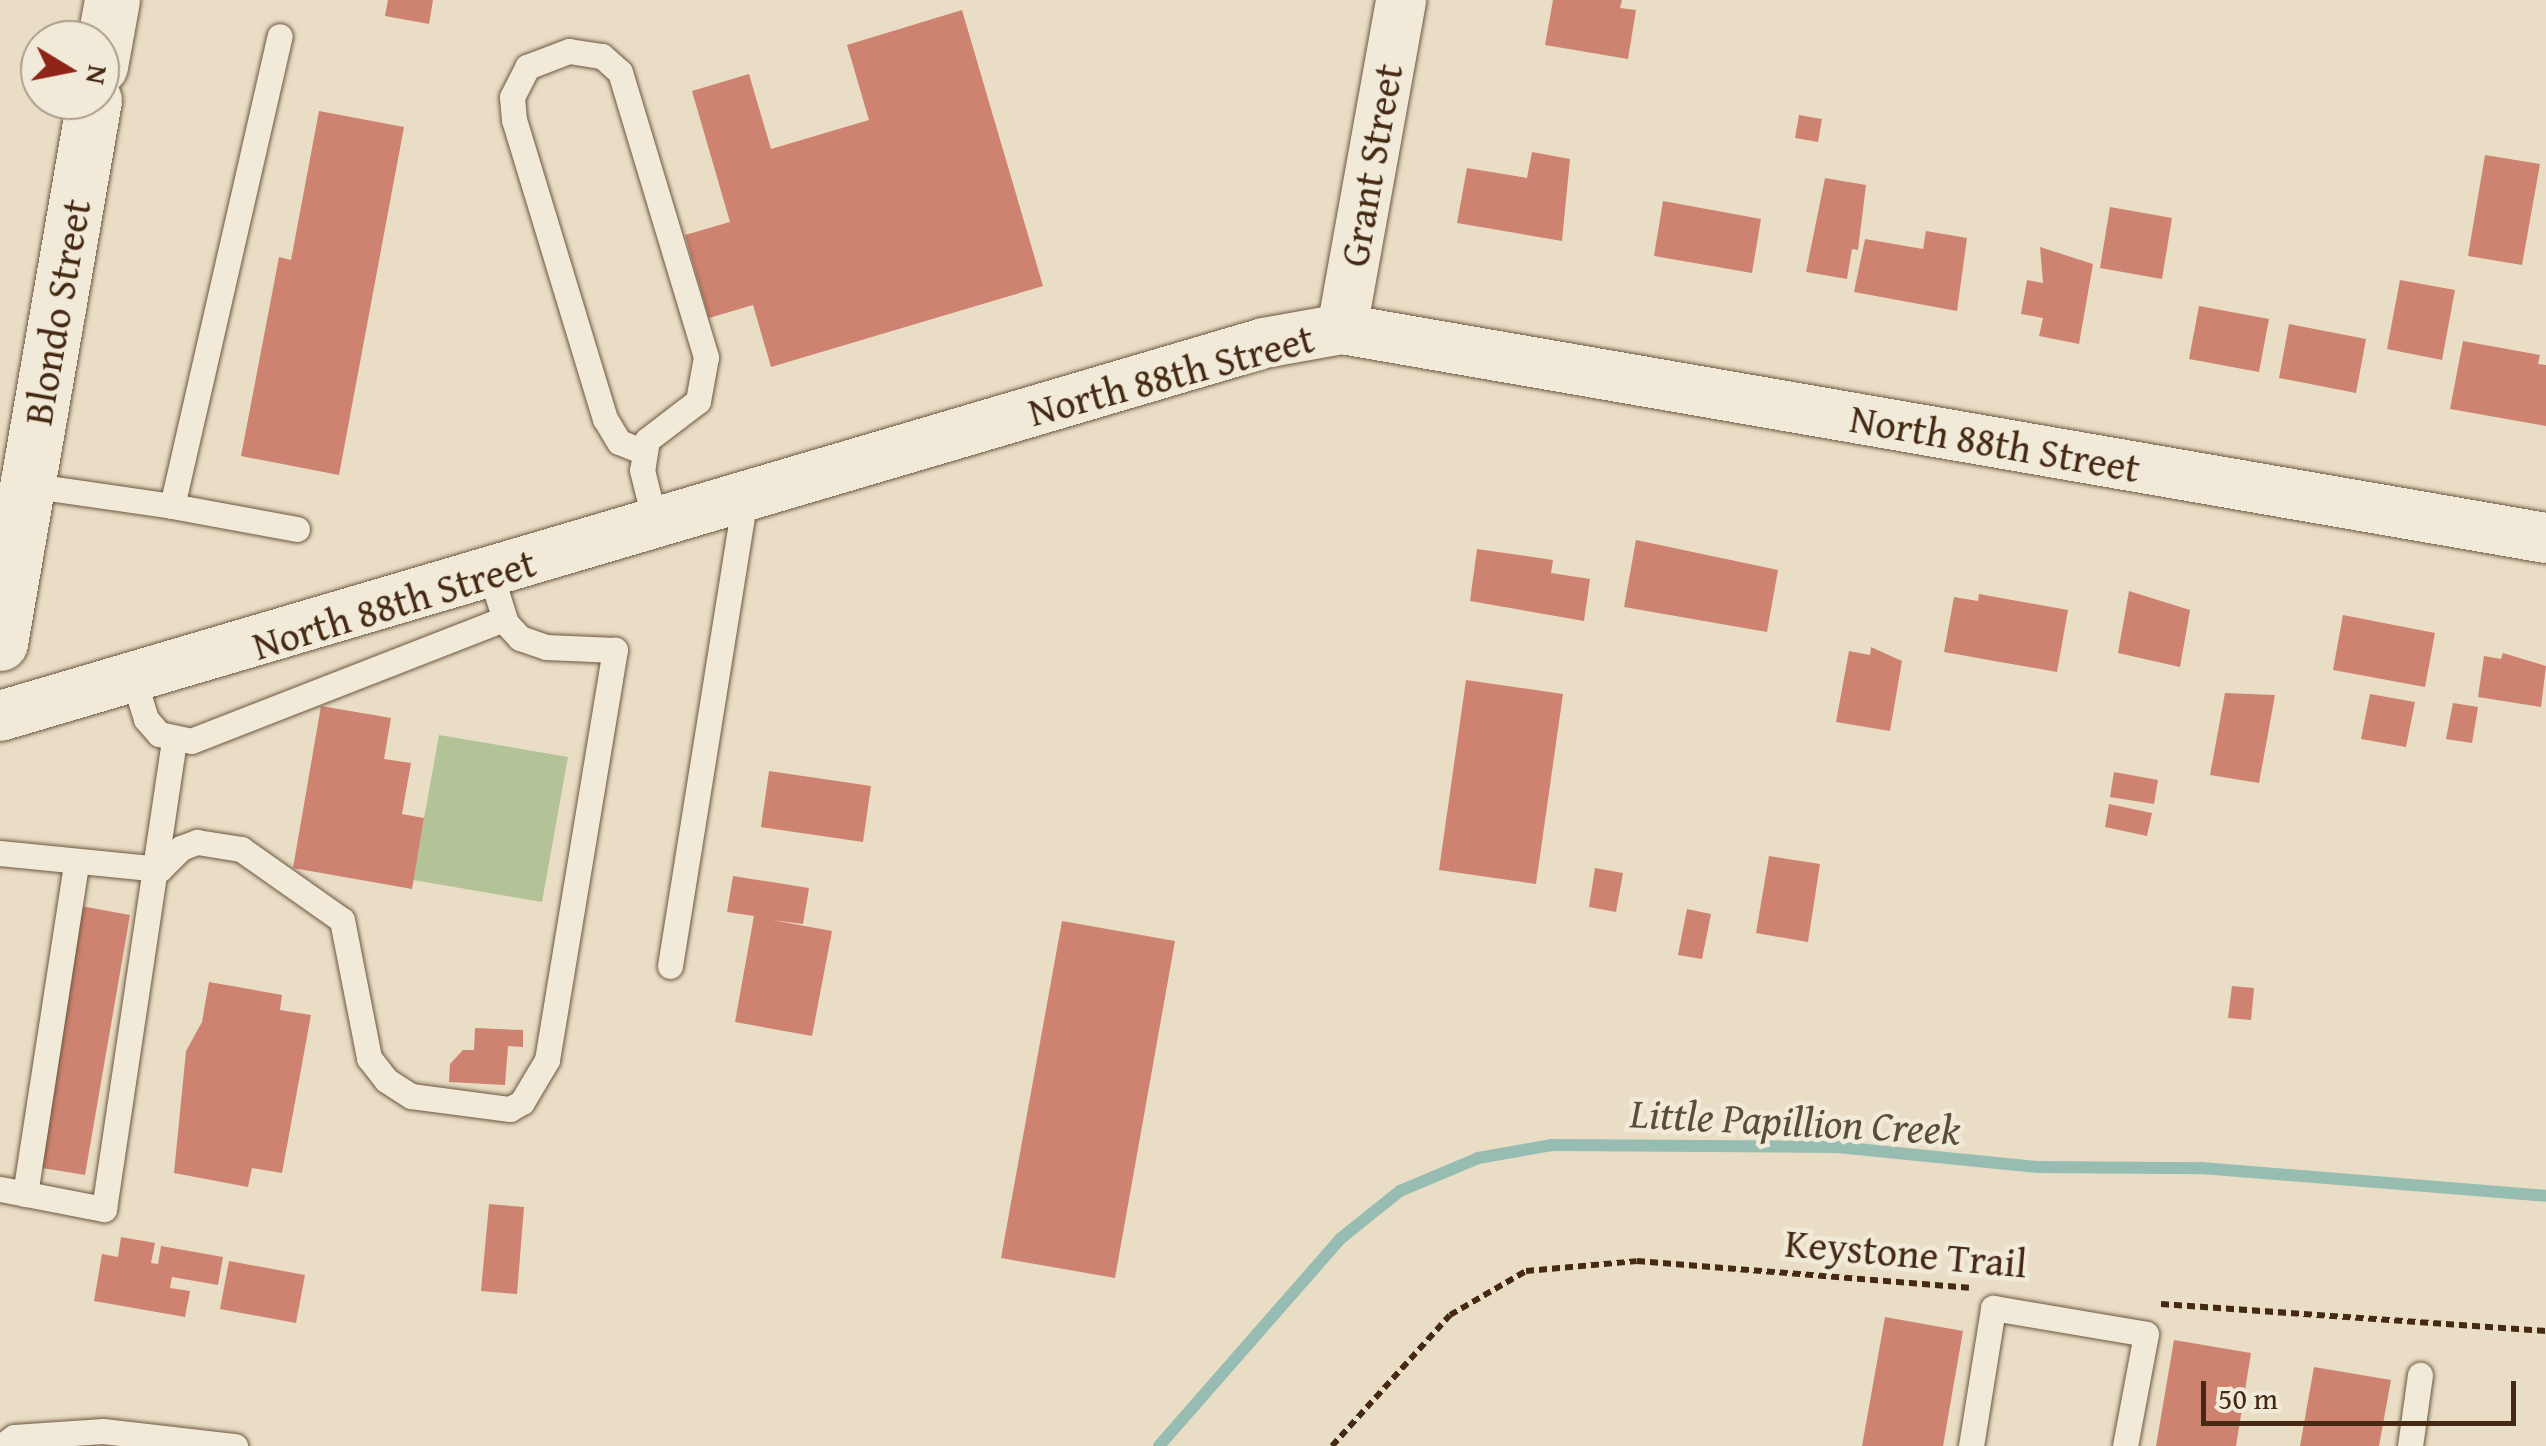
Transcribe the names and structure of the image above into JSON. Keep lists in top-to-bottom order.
{
  "streets": {
    "main road": ["Blondo Street"],
    "street": ["Grant Street", "North 88th Street"],
    "path": ["Keystone Trail"]
  },
  "crossings": [
    ["Grant Street", "North 88th Street"]
  ],
  "water": ["Little Papillion Creek"],
  "scale_bar": "50 m",
  "north": "right"
}
